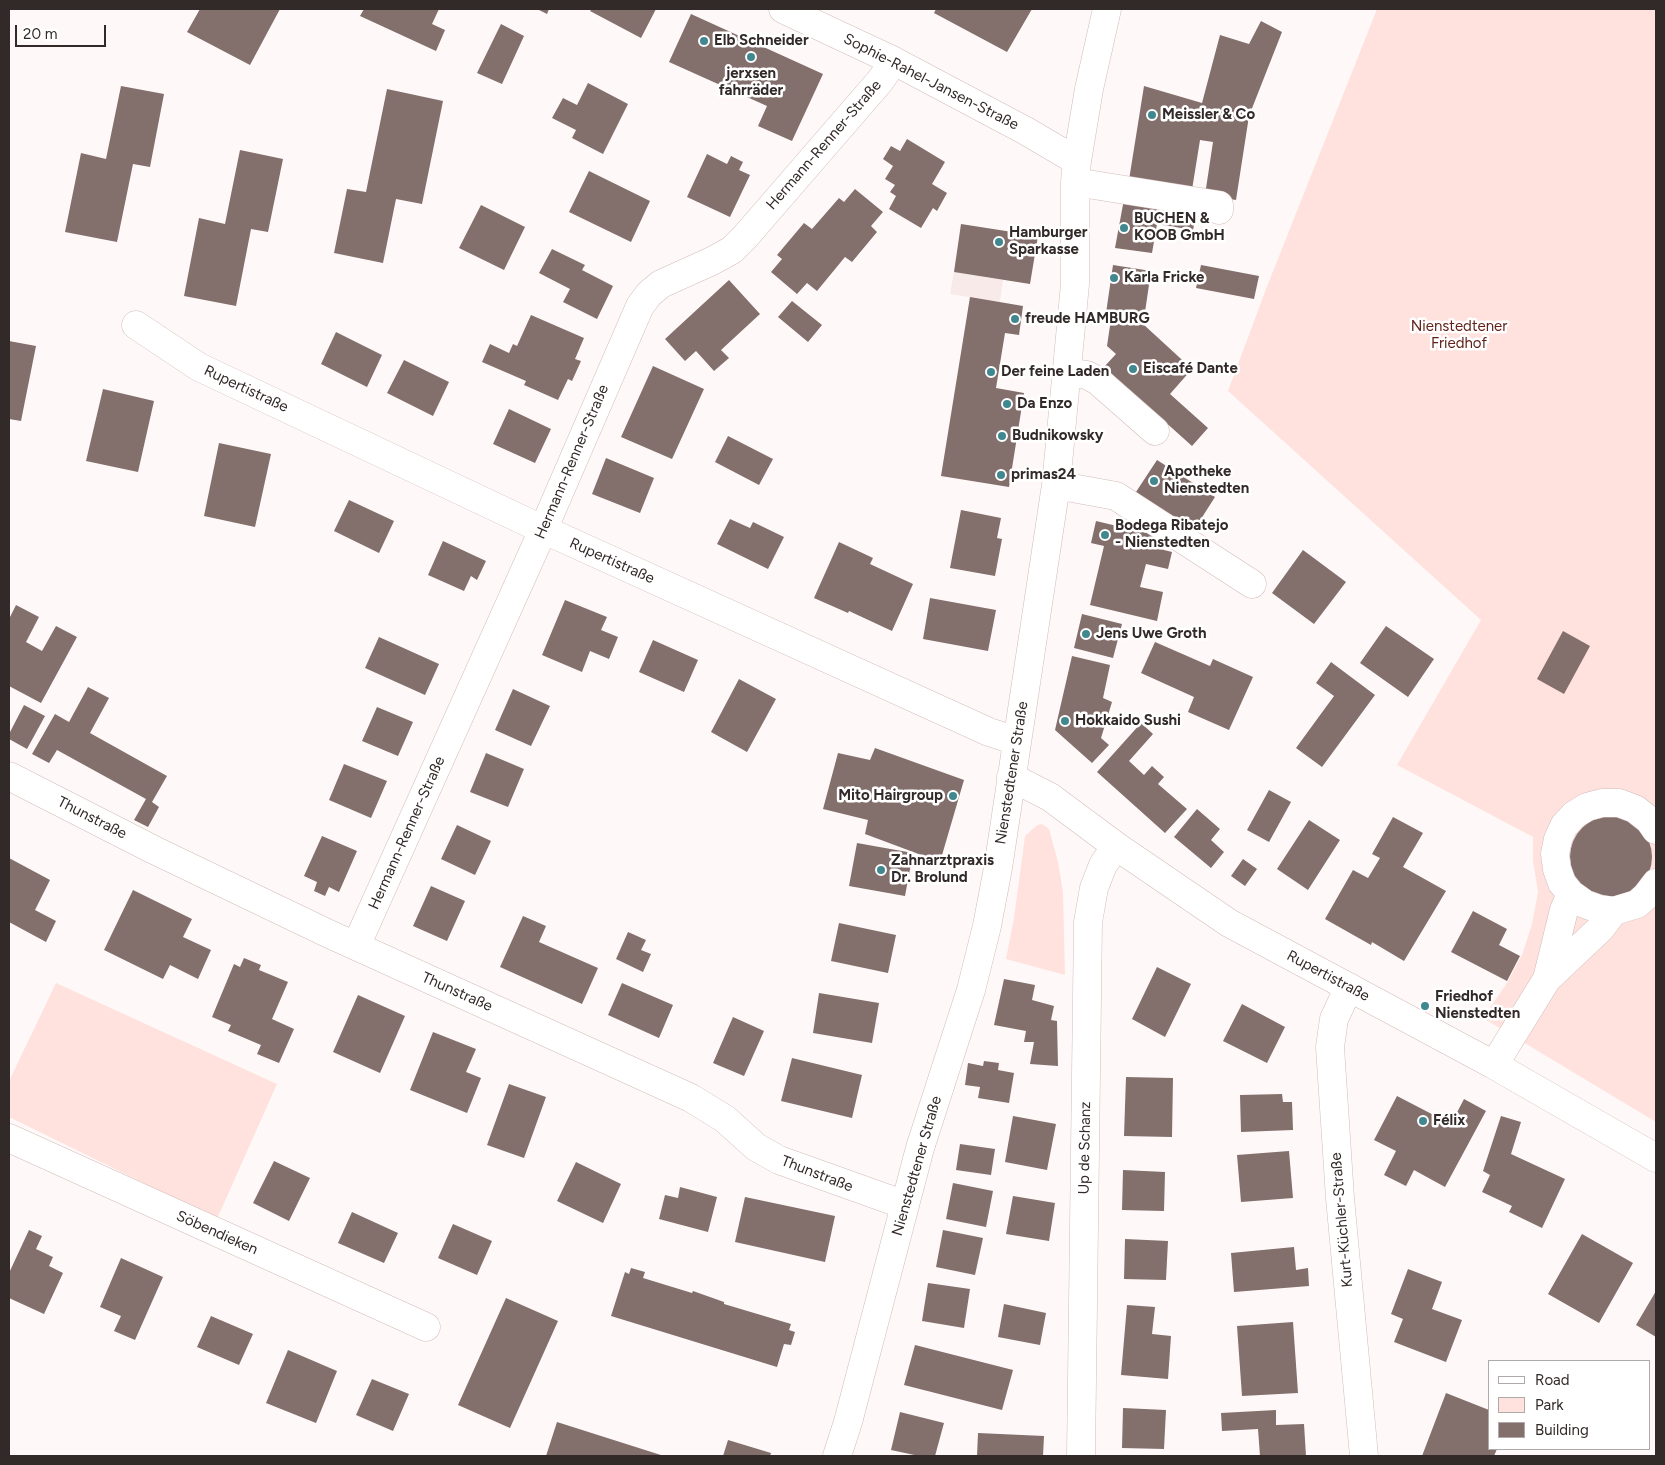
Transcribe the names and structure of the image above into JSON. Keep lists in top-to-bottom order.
{
  "streets": {
    "street": [
      "Sophie-Rahel-Jansen-Straße",
      "Hermann-Renner-Straße",
      "Rupertistraße",
      "Nienstedtener Straße",
      "Thunstraße",
      "Up de Schanz",
      "Kurt-Küchler-Straße",
      "Söbendieken"
    ]
  },
  "crossings": [
    ["Sophie-Rahel-Jansen-Straße", "Hermann-Renner-Straße"],
    ["Sophie-Rahel-Jansen-Straße", "Nienstedtener Straße"],
    ["Hermann-Renner-Straße", "Rupertistraße"],
    ["Hermann-Renner-Straße", "Thunstraße"],
    ["Rupertistraße", "Nienstedtener Straße"],
    ["Rupertistraße", "Up de Schanz"],
    ["Rupertistraße", "Kurt-Küchler-Straße"],
    ["Nienstedtener Straße", "Thunstraße"]
  ],
  "parks": ["Nienstedtener Friedhof"],
  "places": [
    "Elb Schneider",
    "jerxsen fahrräder",
    "Meissler & Co",
    "BUCHEN & KOOB GmbH",
    "Hamburger Sparkasse",
    "Karla Fricke",
    "freude HAMBURG",
    "Eiscafé Dante",
    "Der feine Laden",
    "Da Enzo",
    "Budnikowsky",
    "primas24",
    "Apotheke Nienstedten",
    "Bodega Ribatejo - Nienstedten",
    "Jens Uwe Groth",
    "Hokkaido Sushi",
    "Mito Hairgroup",
    "Zahnarztpraxis Dr. Brolund",
    "Friedhof Nienstedten",
    "Félix"
  ],
  "legend": ["Road", "Park", "Building"],
  "scale_bar": "20 m"
}
